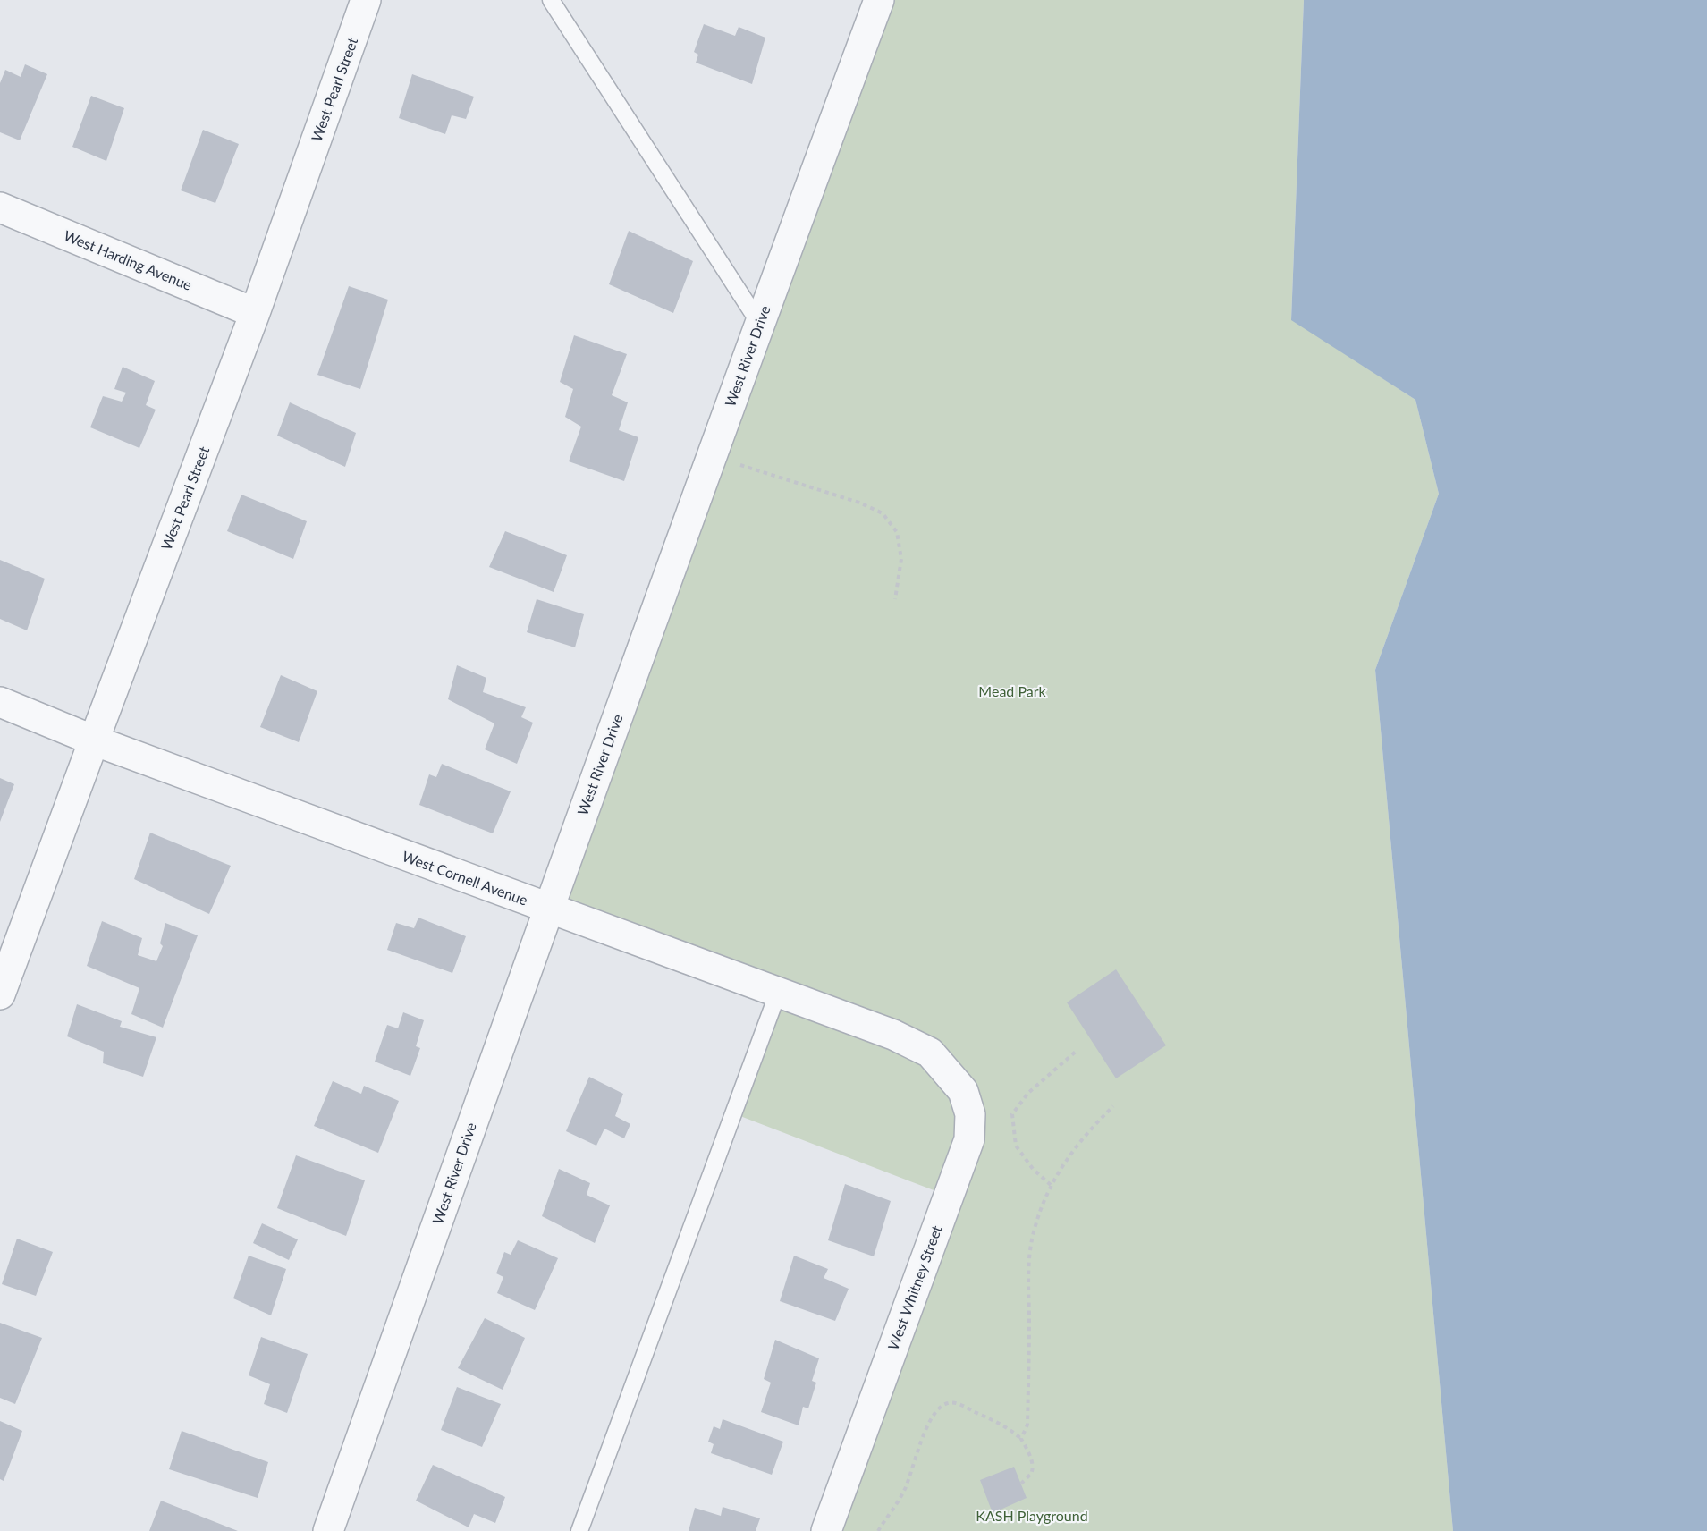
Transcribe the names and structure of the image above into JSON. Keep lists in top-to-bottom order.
{
  "streets": {
    "street": [
      "West Pearl Street",
      "West Harding Avenue",
      "West River Drive",
      "West Cornell Avenue",
      "West Whitney Street"
    ]
  },
  "crossings": [
    ["West Pearl Street", "West Harding Avenue"],
    ["West Pearl Street", "West Cornell Avenue"],
    ["West River Drive", "West Cornell Avenue"],
    ["West Cornell Avenue", "West Whitney Street"]
  ],
  "parks": ["Mead Park", "KASH Playground"]
}
